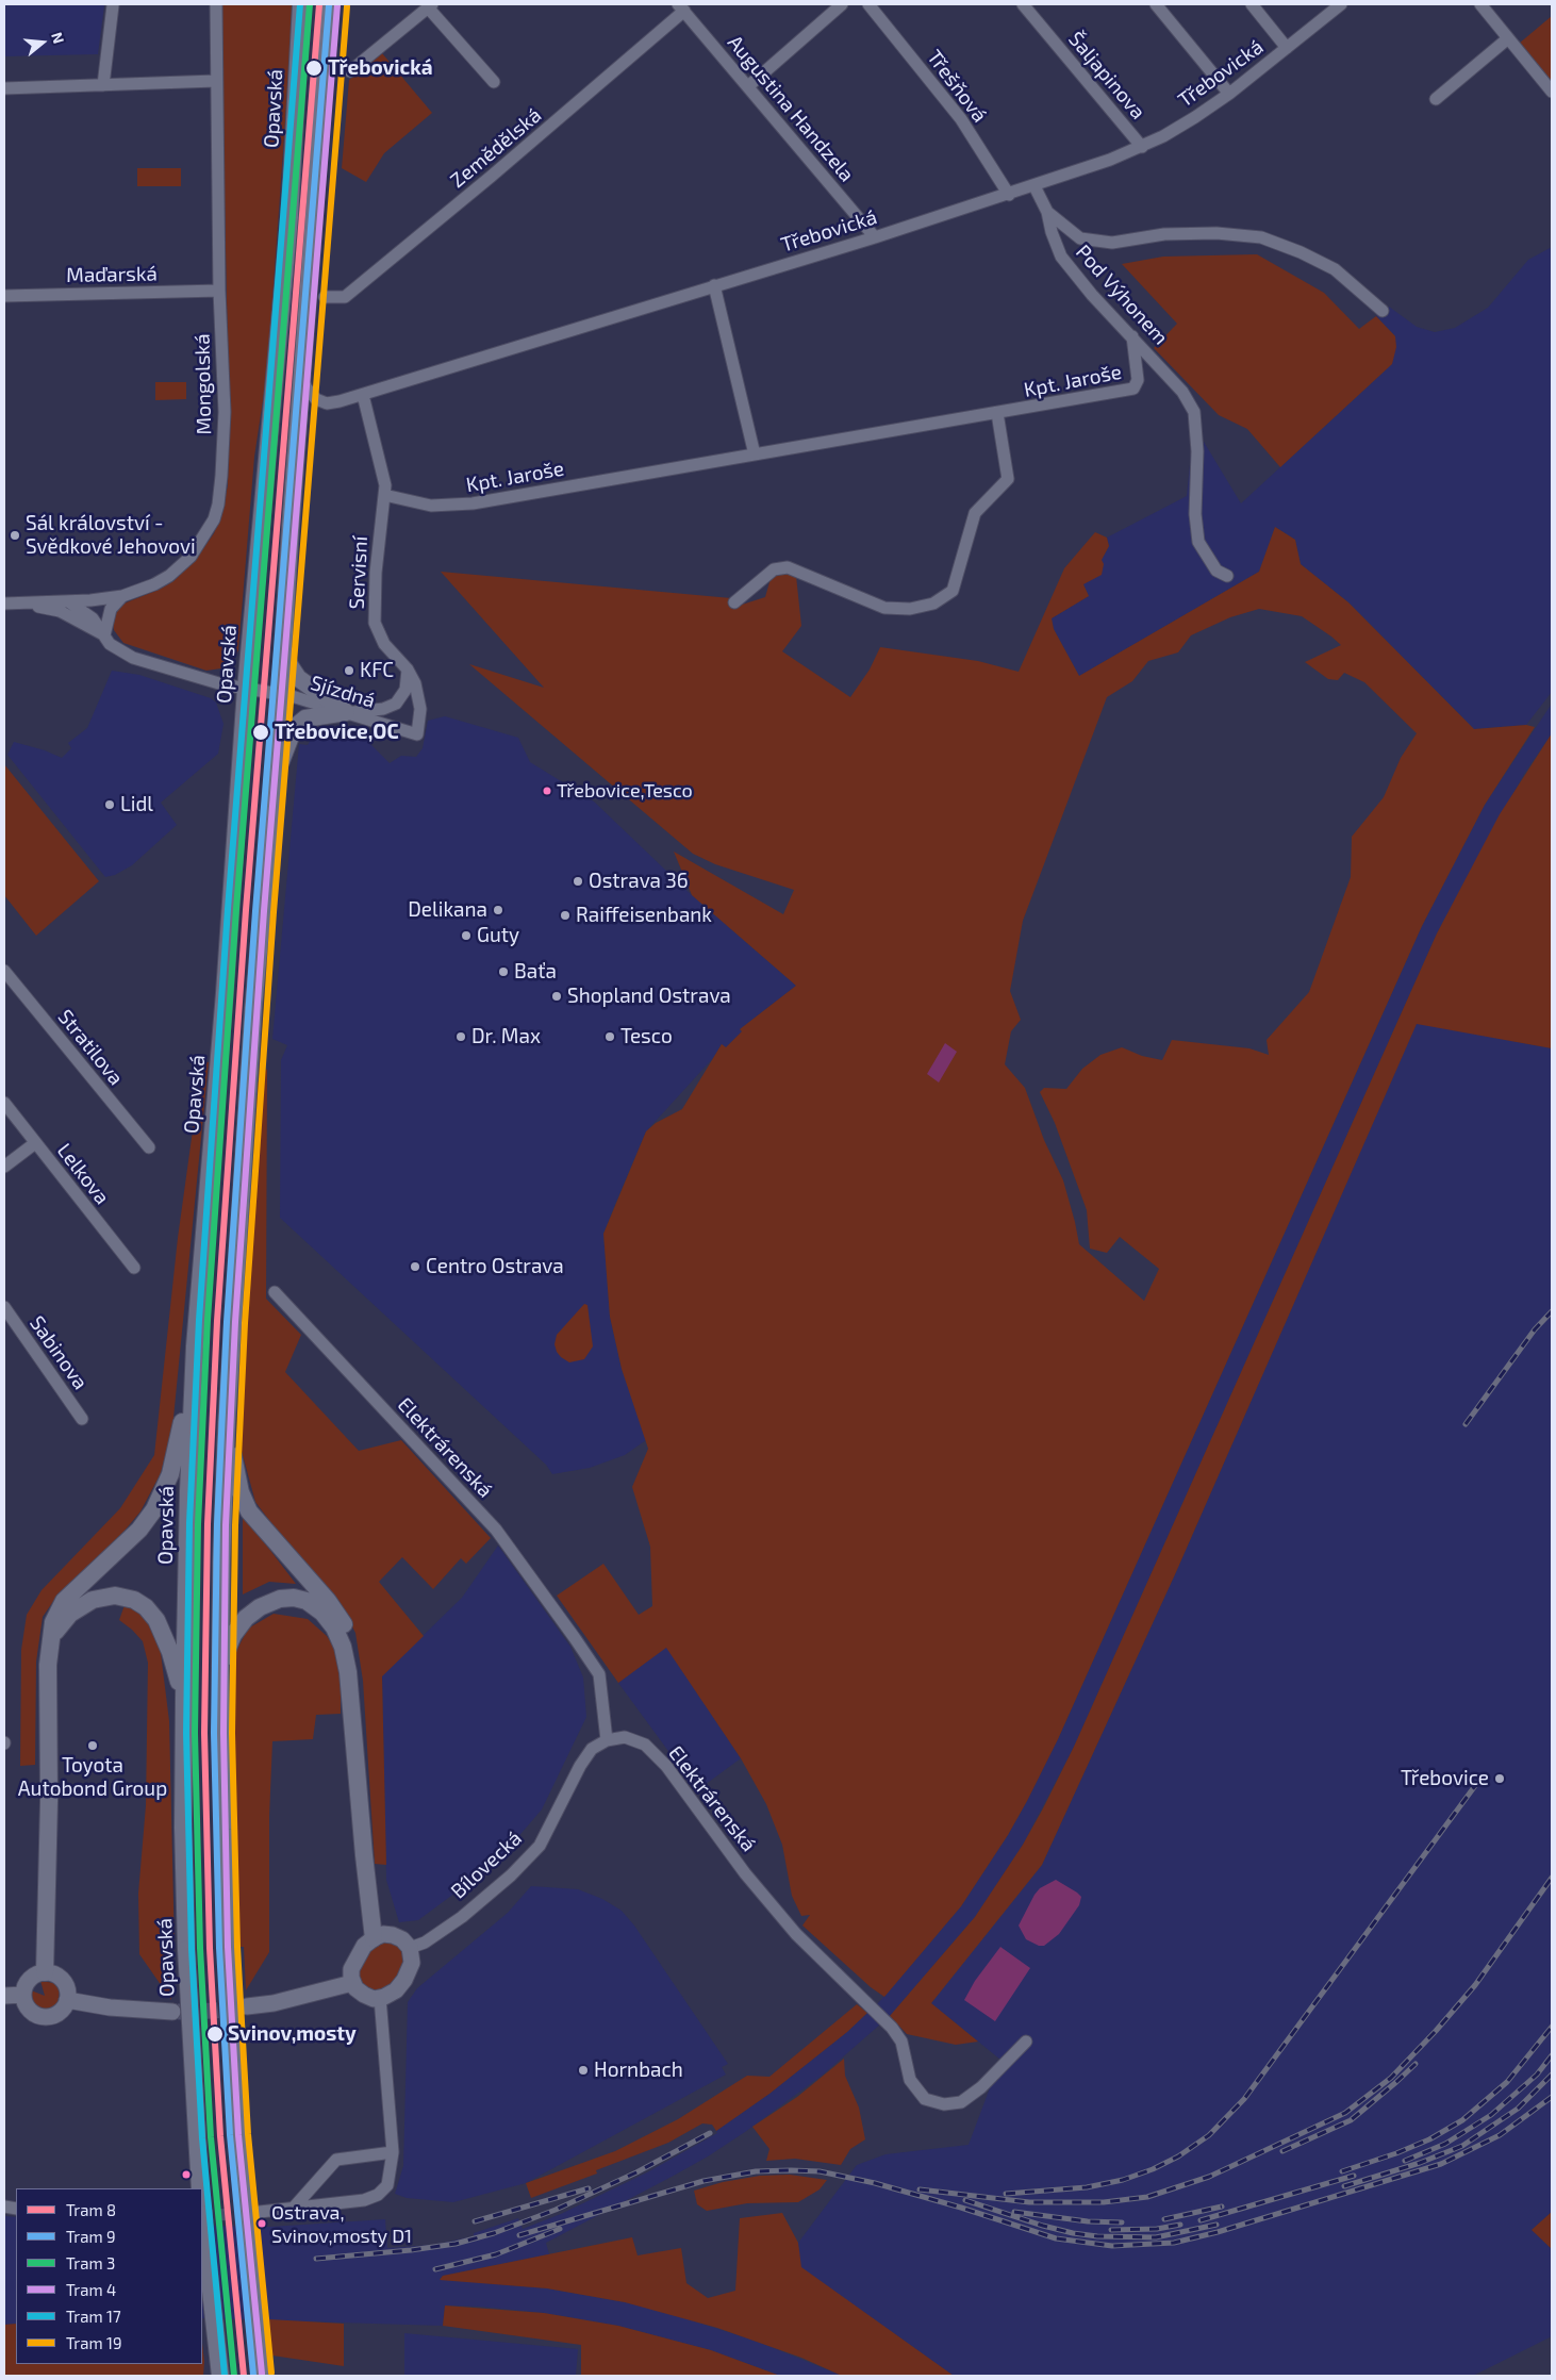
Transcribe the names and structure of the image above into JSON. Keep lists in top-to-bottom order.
{
  "streets": {
    "main road": ["Opavská"],
    "street": [
      "Třebovická",
      "Šaljapinova",
      "Třešňová",
      "Augustina Handzela",
      "Zemědělská",
      "Maďarská",
      "Pod Výhonem",
      "Kpt. Jaroše",
      "Mongolská",
      "Servisní",
      "Sjízdná",
      "Stratilova",
      "Lelkova",
      "Sabinova",
      "Elektrárenská",
      "Bílovecká"
    ]
  },
  "crossings": [
    ["Třebovická", "Šaljapinova"],
    ["Třebovická", "Třešňová"],
    ["Třebovická", "Augustina Handzela"],
    ["Třebovická", "Pod Výhonem"],
    ["Opavská", "Sjízdná"],
    ["Augustina Handzela", "Zemědělská"],
    ["Maďarská", "Mongolská"],
    ["Pod Výhonem", "Kpt. Jaroše"],
    ["Kpt. Jaroše", "Servisní"],
    ["Servisní", "Sjízdná"],
    ["Elektrárenská", "Bílovecká"]
  ],
  "places": [
    "Třebovická",
    "Sál království - Svědkové Jehovovi",
    "KFC",
    "Třebovice,OC",
    "Třebovice,Tesco",
    "Lidl",
    "Ostrava 36",
    "Delikana",
    "Raiffeisenbank",
    "Guty",
    "Baťa",
    "Shopland Ostrava",
    "Dr. Max",
    "Tesco",
    "Centro Ostrava",
    "Toyota Autobond Group",
    "Třebovice",
    "Svinov,mosty",
    "Hornbach",
    "Ostrava, Svinov,mosty D1"
  ],
  "lines": [
    "tram line 8",
    "tram line 3",
    "tram line 17",
    "tram line 9",
    "tram line 4",
    "tram line 19"
  ],
  "legend": [
    "Tram 8",
    "Tram 9",
    "Tram 3",
    "Tram 4",
    "Tram 17",
    "Tram 19"
  ],
  "north": "right"
}
